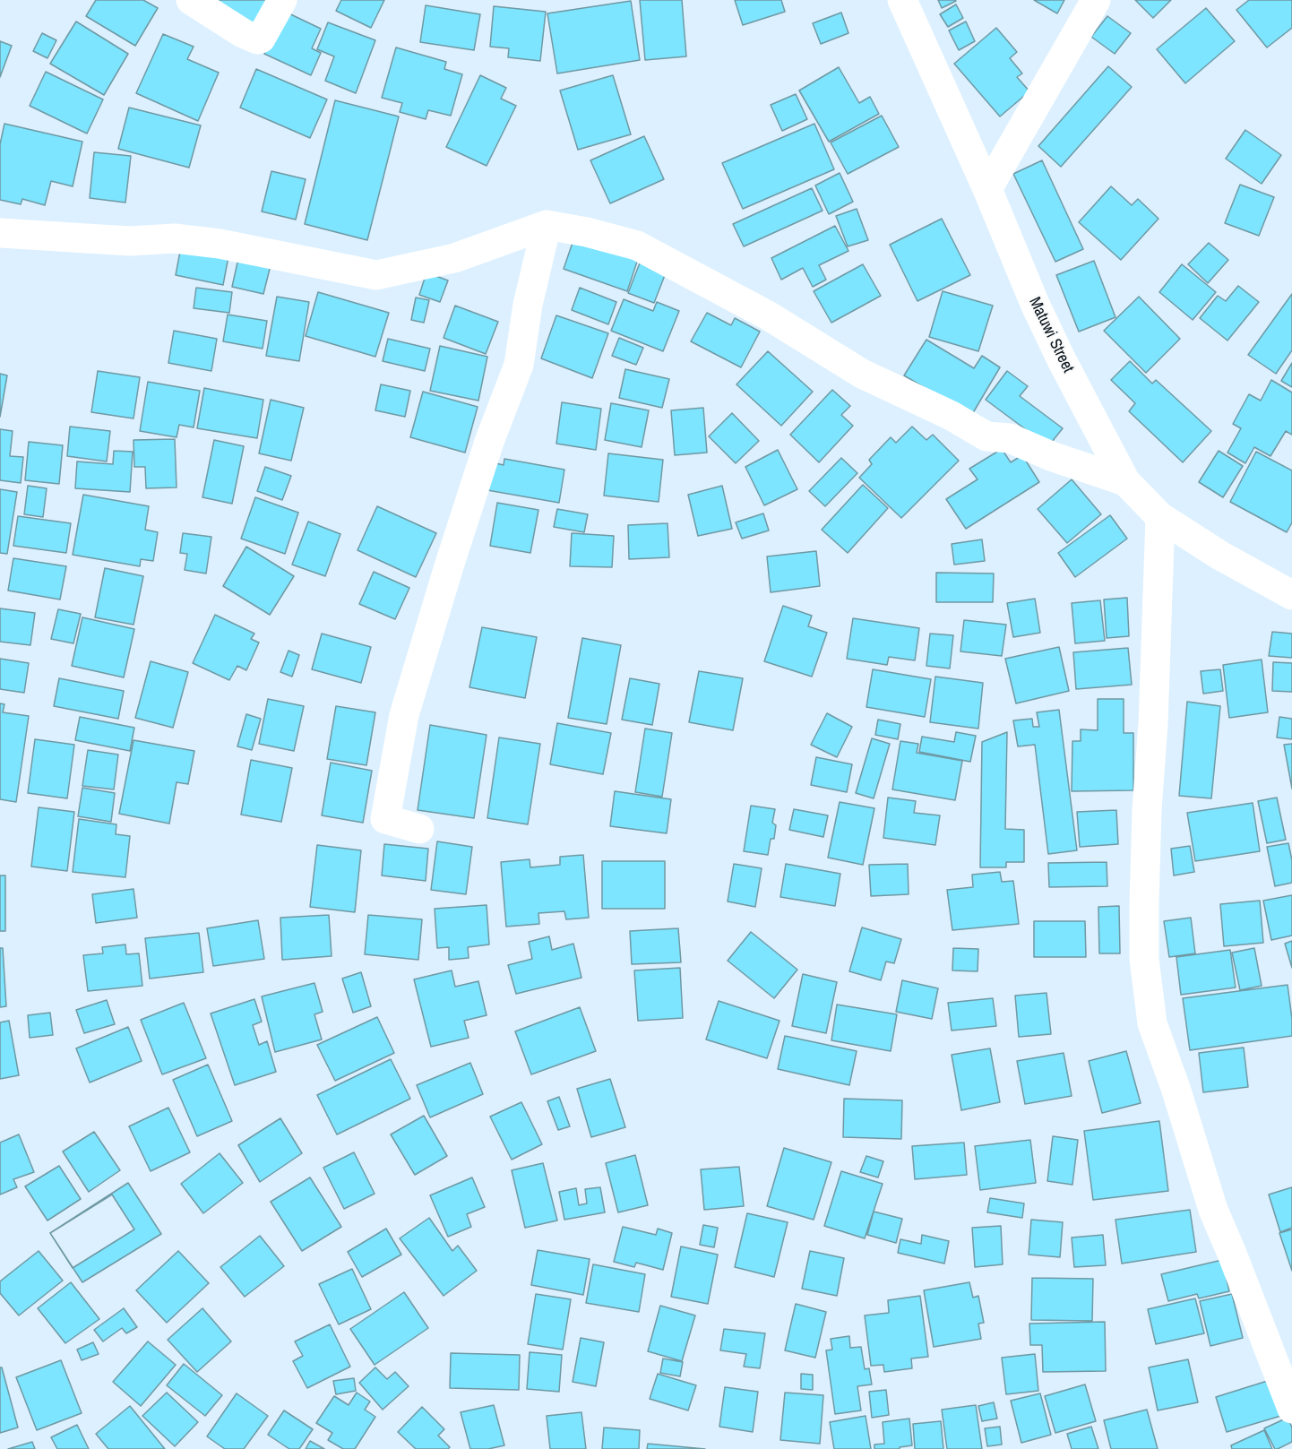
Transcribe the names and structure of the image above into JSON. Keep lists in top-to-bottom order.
{
  "streets": {
    "street": ["Matuwi Street"]
  }
}
